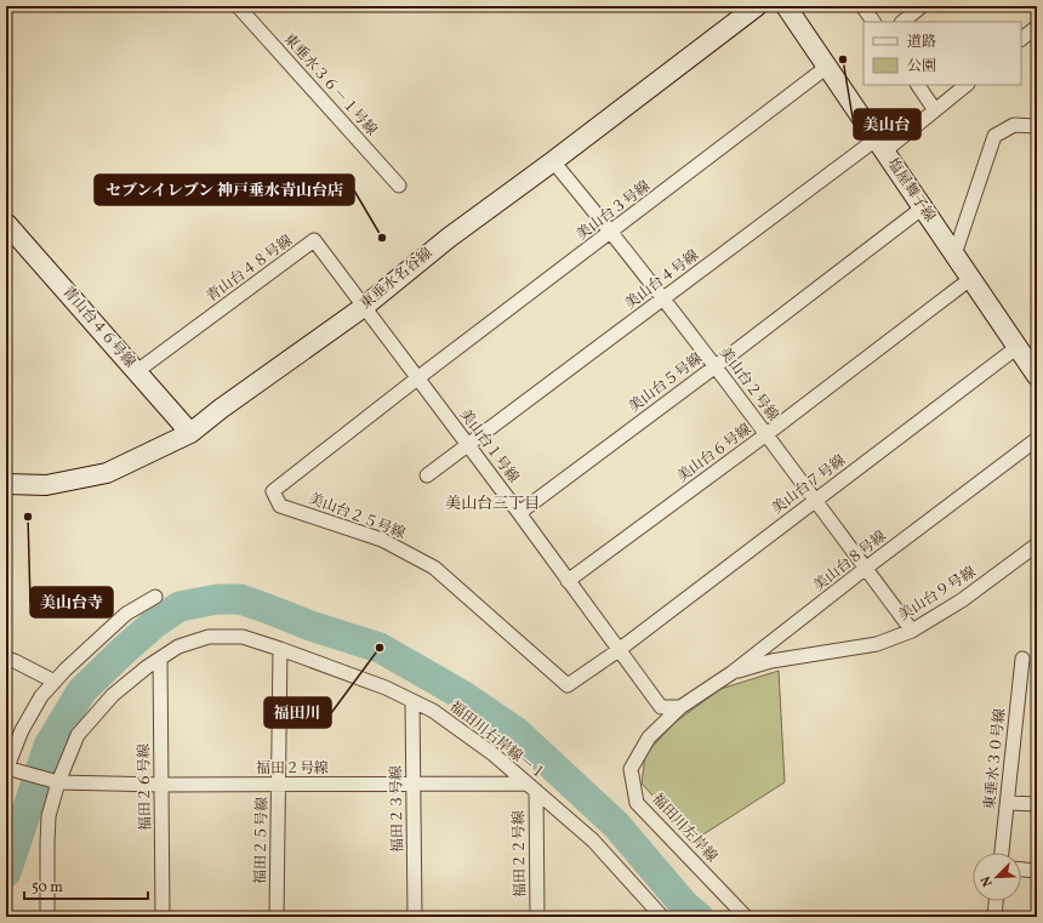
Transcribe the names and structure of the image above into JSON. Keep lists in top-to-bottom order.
{
  "streets": {
    "street": [
      "東垂水３６－１号線",
      "塩屋舞子線",
      "美山台３号線",
      "青山台４８号線",
      "東垂水名谷線",
      "美山台４号線",
      "青山台４６号線",
      "美山台５号線",
      "美山台２号線",
      "美山台１号線",
      "美山台６号線",
      "美山台７号線",
      "美山台２５号線",
      "美山台８号線",
      "美山台９号線",
      "福田川右岸線－１",
      "東垂水３０号線",
      "福田２号線",
      "福田２６号線",
      "福田２３号線",
      "福田川左岸線",
      "福田２５号線",
      "福田２２号線"
    ]
  },
  "crossings": [
    ["塩屋舞子線", "美山台３号線"],
    ["塩屋舞子線", "美山台４号線"],
    ["塩屋舞子線", "美山台５号線"],
    ["塩屋舞子線", "美山台６号線"],
    ["塩屋舞子線", "美山台７号線"],
    ["美山台３号線", "美山台２号線"],
    ["美山台３号線", "美山台１号線"],
    ["美山台３号線", "美山台２５号線"],
    ["青山台４８号線", "東垂水名谷線"],
    ["青山台４８号線", "青山台４６号線"],
    ["青山台４８号線", "美山台１号線"],
    ["東垂水名谷線", "青山台４６号線"],
    ["東垂水名谷線", "美山台２号線"],
    ["東垂水名谷線", "美山台１号線"],
    ["美山台４号線", "美山台２号線"],
    ["美山台４号線", "美山台１号線"],
    ["美山台５号線", "美山台２号線"],
    ["美山台５号線", "美山台１号線"],
    ["美山台２号線", "美山台６号線"],
    ["美山台２号線", "美山台７号線"],
    ["美山台２号線", "美山台８号線"],
    ["美山台２号線", "美山台９号線"],
    ["美山台１号線", "美山台６号線"],
    ["美山台１号線", "美山台７号線"],
    ["美山台１号線", "美山台２５号線"],
    ["美山台１号線", "美山台８号線"],
    ["美山台１号線", "福田川左岸線"],
    ["美山台７号線", "美山台２５号線"],
    ["美山台８号線", "美山台９号線"],
    ["美山台８号線", "福田川左岸線"],
    ["福田川右岸線－１", "福田２号線"],
    ["福田川右岸線－１", "福田２６号線"],
    ["福田川右岸線－１", "福田２３号線"],
    ["福田川右岸線－１", "福田２５号線"],
    ["福田川右岸線－１", "福田２２号線"],
    ["福田２号線", "福田２６号線"],
    ["福田２号線", "福田２３号線"],
    ["福田２号線", "福田２５号線"],
    ["福田２号線", "福田２２号線"]
  ],
  "districts": ["美山台三丁目"],
  "places": [
    "美山台",
    "セブンイレブン 神戸垂水青山台店",
    "美山台寺",
    "福田川"
  ],
  "legend": ["道路", "公園"],
  "scale_bar": "50 m",
  "north": "bottom left"
}
